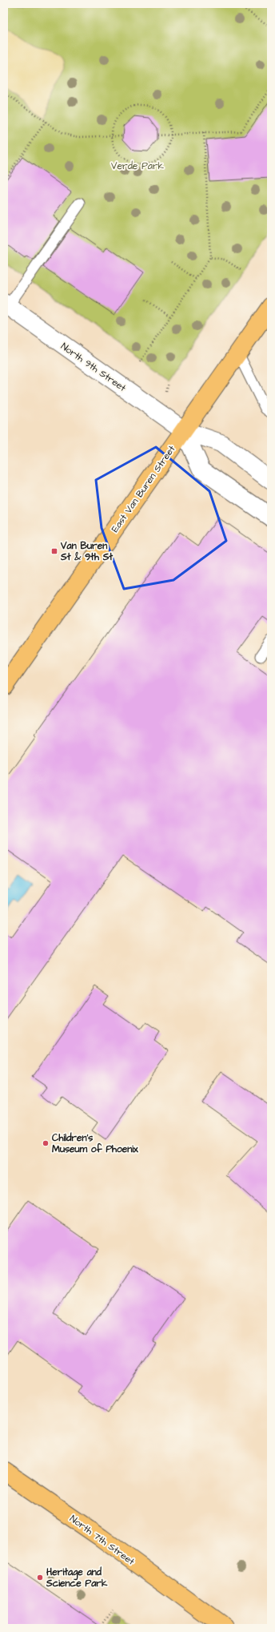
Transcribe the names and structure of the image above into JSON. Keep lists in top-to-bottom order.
{
  "streets": {
    "main road": ["East Van Buren Street", "North 7th Street"],
    "street": ["North 9th Street"]
  },
  "crossings": [
    ["North 9th Street", "East Van Buren Street"]
  ],
  "parks": ["Verde Park"],
  "places": {
    "transit": ["Van Buren St & 9th St"],
    "other": ["Children's Museum of Phoenix", "Heritage and Science Park"]
  }
}
